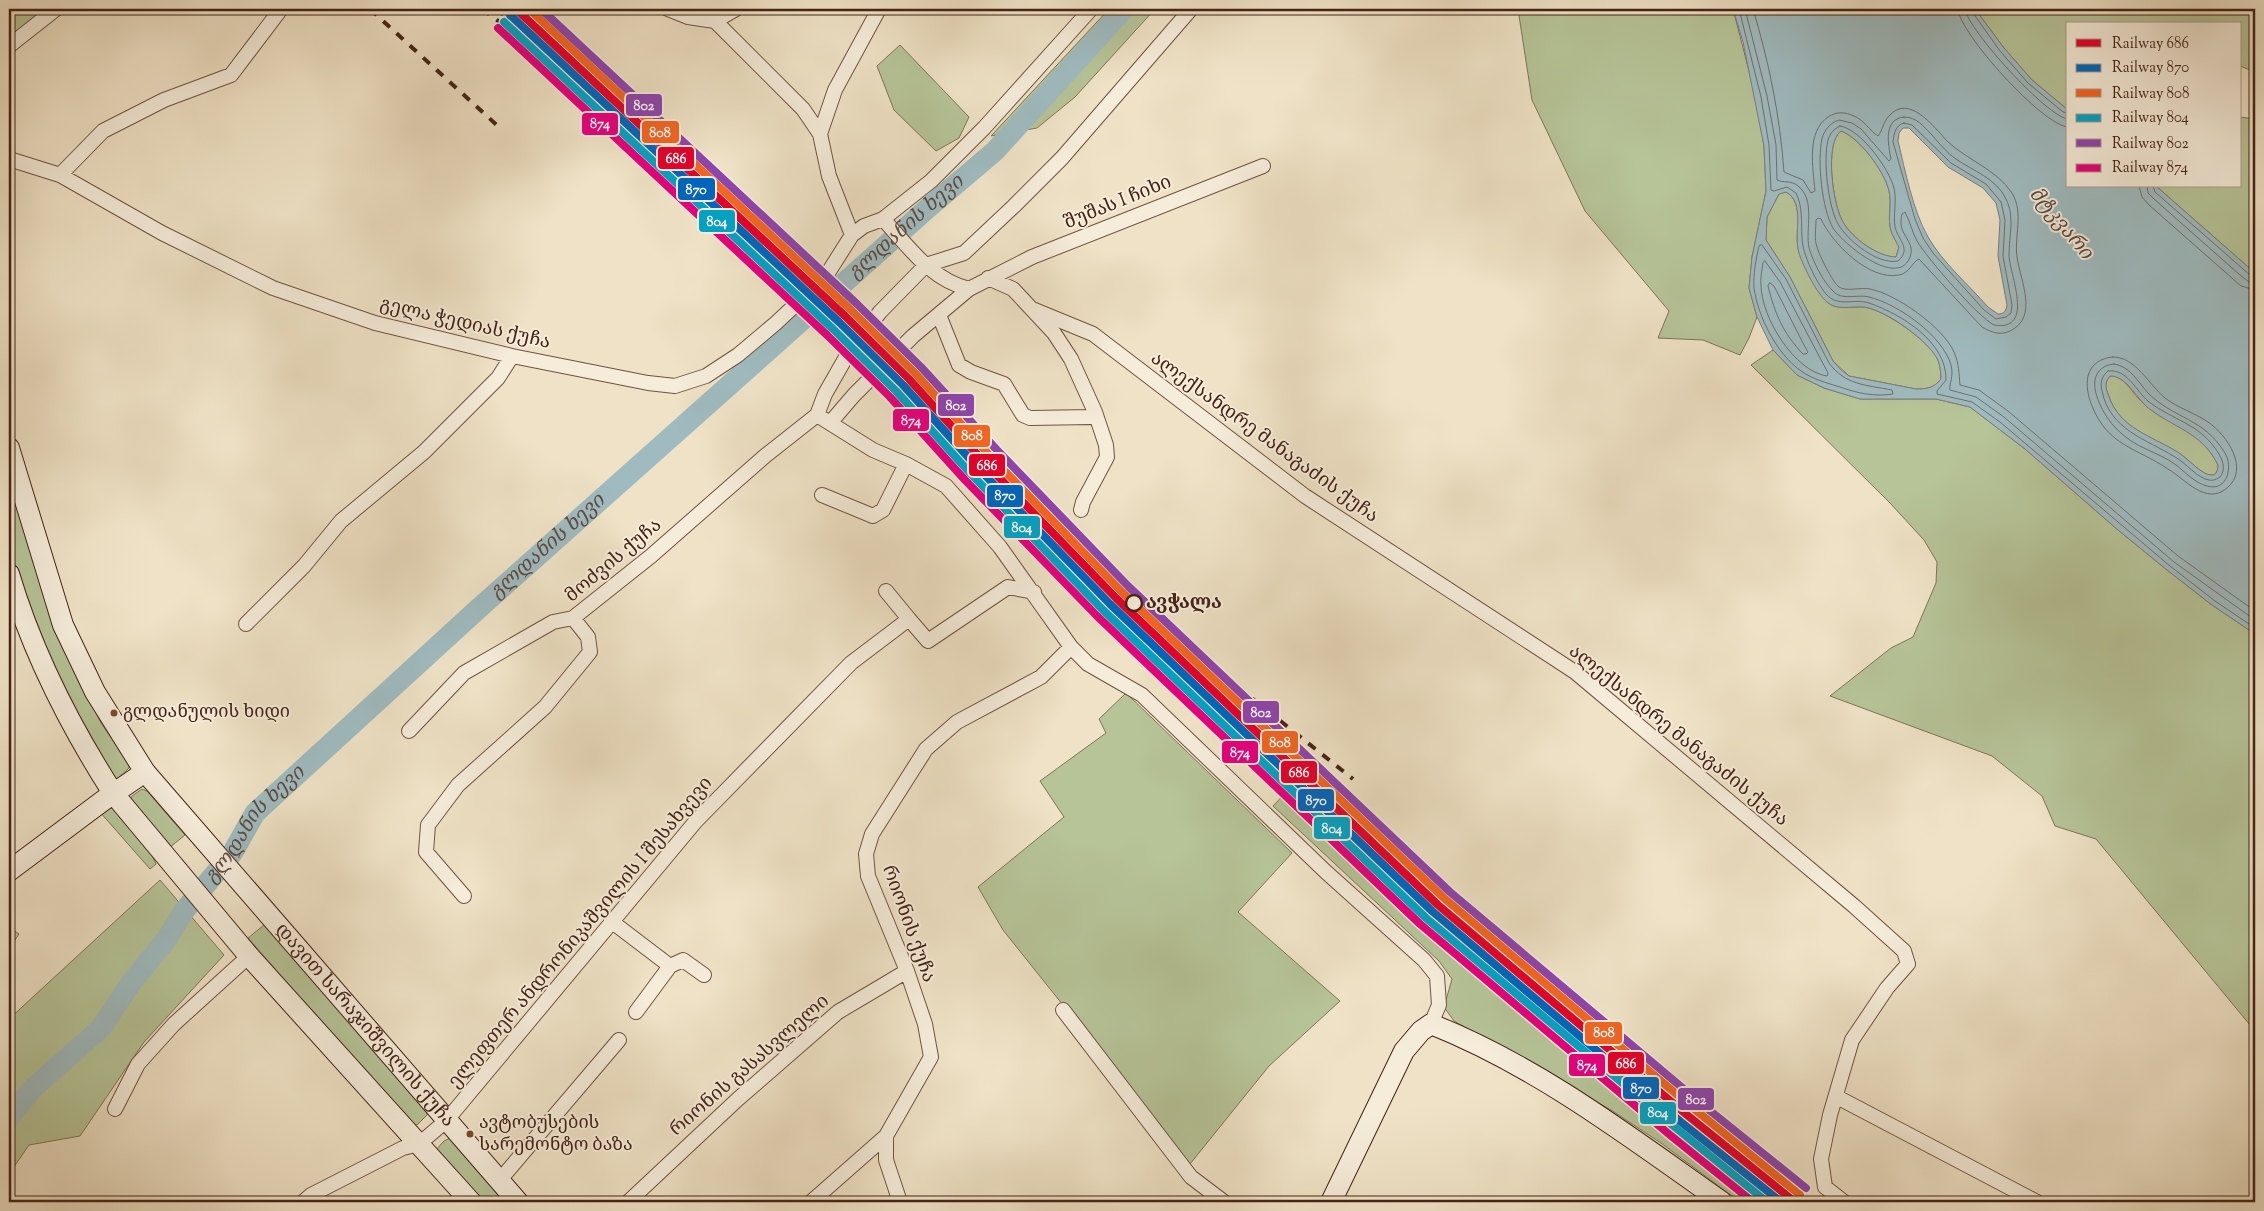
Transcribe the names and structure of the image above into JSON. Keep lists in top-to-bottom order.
{
  "streets": {
    "main road": ["დავით სარაჯიშვილის ქუჩა"],
    "street": [
      "შუშას I ჩიხი",
      "გელა ჭედიას ქუჩა",
      "ალექსანდრე მანაგაძის ქუჩა",
      "მოძვის ქუჩა",
      "რიონის ქუჩა",
      "ელეფთერ ანდრონიკაშვილის I შესახვევი",
      "რიონის გასასვლელი"
    ]
  },
  "crossings": [
    ["რიონის ქუჩა", "რიონის გასასვლელი"],
    ["ელეფთერ ანდრონიკაშვილის I შესახვევი", "დავით სარაჯიშვილის ქუჩა"]
  ],
  "water": ["მტკვარი", "გლდანის ხევი"],
  "places": ["ავჭალა", "გლდანულის ხიდი", "ავტობუსების სარემონტო ბაზა"],
  "lines": [
    "rail line 686",
    "rail line 808",
    "rail line 802",
    "rail line 870",
    "rail line 804",
    "rail line 874"
  ],
  "legend": [
    "Railway 686",
    "Railway 870",
    "Railway 808",
    "Railway 804",
    "Railway 802",
    "Railway 874"
  ]
}
